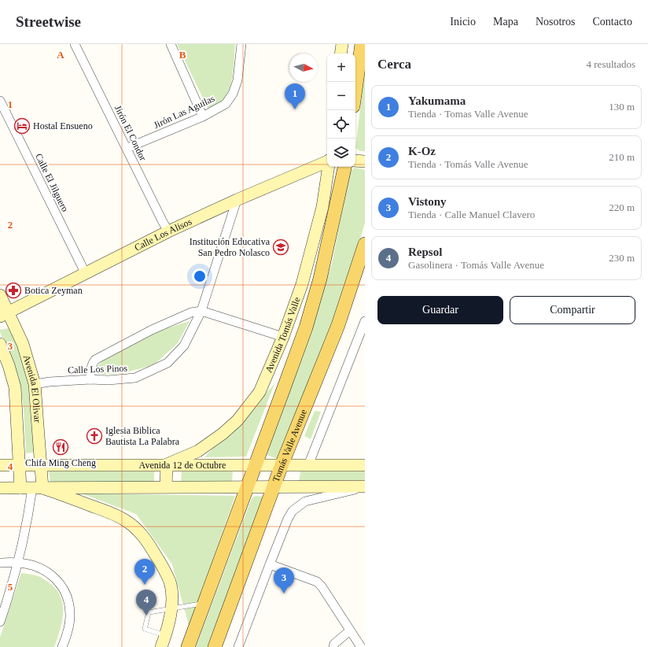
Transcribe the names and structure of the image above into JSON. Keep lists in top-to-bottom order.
{
  "streets": {
    "main road": [
      "Calle Los Alisos",
      "Avenida Tomás Valle",
      "Avenida El Olivar",
      "Tomás Valle Avenue",
      "Avenida 12 de Octubre"
    ],
    "street": [
      "Jirón Las Aguilas",
      "Jirón El Condor",
      "Calle El Jilguero",
      "Calle Los Pinos"
    ]
  },
  "crossings": [
    ["Jirón Las Aguilas", "Jirón El Condor"],
    ["Jirón El Condor", "Calle Los Alisos"],
    ["Calle El Jilguero", "Calle Los Alisos"],
    ["Calle Los Alisos", "Calle Los Pinos"],
    ["Calle Los Alisos", "Avenida El Olivar"],
    ["Avenida Tomás Valle", "Avenida 12 de Octubre"],
    ["Calle Los Pinos", "Avenida El Olivar"],
    ["Avenida El Olivar", "Avenida 12 de Octubre"],
    ["Tomás Valle Avenue", "Avenida 12 de Octubre"]
  ],
  "places": {
    "hotel": ["Hostal Ensueno"],
    "school or university": ["Institución Educativa San Pedro Nolasco"],
    "pharmacy": ["Botica Zeyman"],
    "church": ["Iglesia Biblica Bautista La Palabra"],
    "restaurant": ["Chifa Ming Cheng"]
  },
  "north": "right",
  "page": {
    "header": "Streetwise",
    "nav": [
      "Inicio",
      "Mapa",
      "Nosotros",
      "Contacto"
    ],
    "heading": ["Cerca", "4 resultados"],
    "map_buttons": ["+", "−"],
    "pins": [
      "1",
      "2",
      "3",
      "4"
    ],
    "list": [
      {
        "mark": "1",
        "name": "Yakumama",
        "note": "Tienda · Tomas Valle Avenue",
        "value": "130 m"
      },
      {
        "mark": "2",
        "name": "K-Oz",
        "note": "Tienda · Tomás Valle Avenue",
        "value": "210 m"
      },
      {
        "mark": "3",
        "name": "Vistony",
        "note": "Tienda · Calle Manuel Clavero",
        "value": "220 m"
      },
      {
        "mark": "4",
        "name": "Repsol",
        "note": "Gasolinera · Tomás Valle Avenue",
        "value": "230 m"
      }
    ],
    "buttons": ["Guardar", "Compartir"]
  },
  "grid": {
    "columns": ["A", "B"],
    "rows": [
      "1",
      "2",
      "3",
      "4",
      "5"
    ]
  }
}
